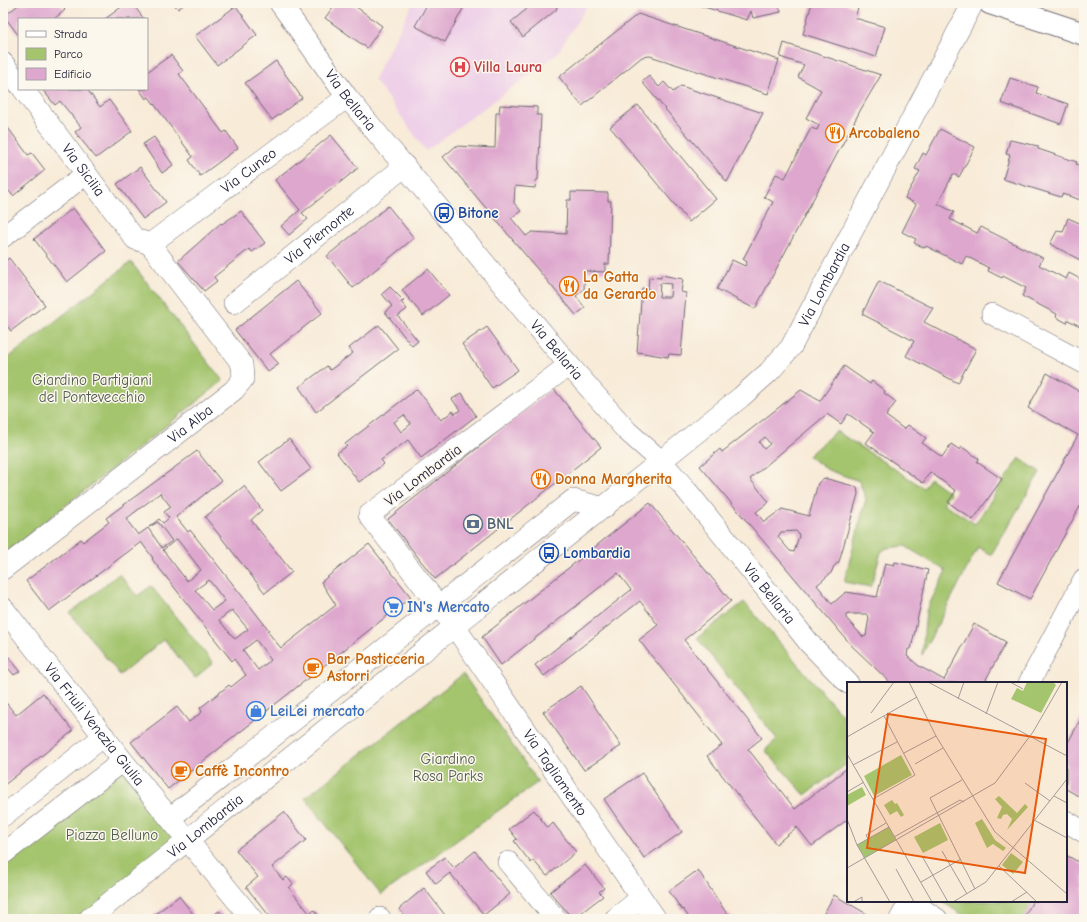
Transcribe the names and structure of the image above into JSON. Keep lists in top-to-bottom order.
{
  "streets": {
    "street": [
      "Via Bellaria",
      "Via Sicilia",
      "Via Cuneo",
      "Via Piemonte",
      "Via Lombardia",
      "Via Alba",
      "Via Friuli Venezia Giulia",
      "Via Tagliamento"
    ]
  },
  "crossings": [
    ["Via Bellaria", "Via Cuneo"],
    ["Via Bellaria", "Via Piemonte"],
    ["Via Bellaria", "Via Lombardia"],
    ["Via Sicilia", "Via Cuneo"],
    ["Via Sicilia", "Via Alba"],
    ["Via Cuneo", "Via Alba"],
    ["Via Lombardia", "Via Friuli Venezia Giulia"],
    ["Via Lombardia", "Via Tagliamento"]
  ],
  "parks": ["Giardino Partigiani del Pontevecchio", "Giardino Rosa Parks", "Piazza Belluno"],
  "places": {
    "hospital": ["Villa Laura"],
    "restaurant": ["Arcobaleno", "La Gatta da Gerardo", "Donna Margherita"],
    "bus stop": ["Bitone", "Lombardia"],
    "bank": ["BNL"],
    "supermarket": ["IN's Mercato"],
    "cafe": ["Bar Pasticceria Astorri", "Caffè Incontro"],
    "shop": ["LeiLei mercato"]
  },
  "legend": ["Strada", "Parco", "Edificio"]
}
